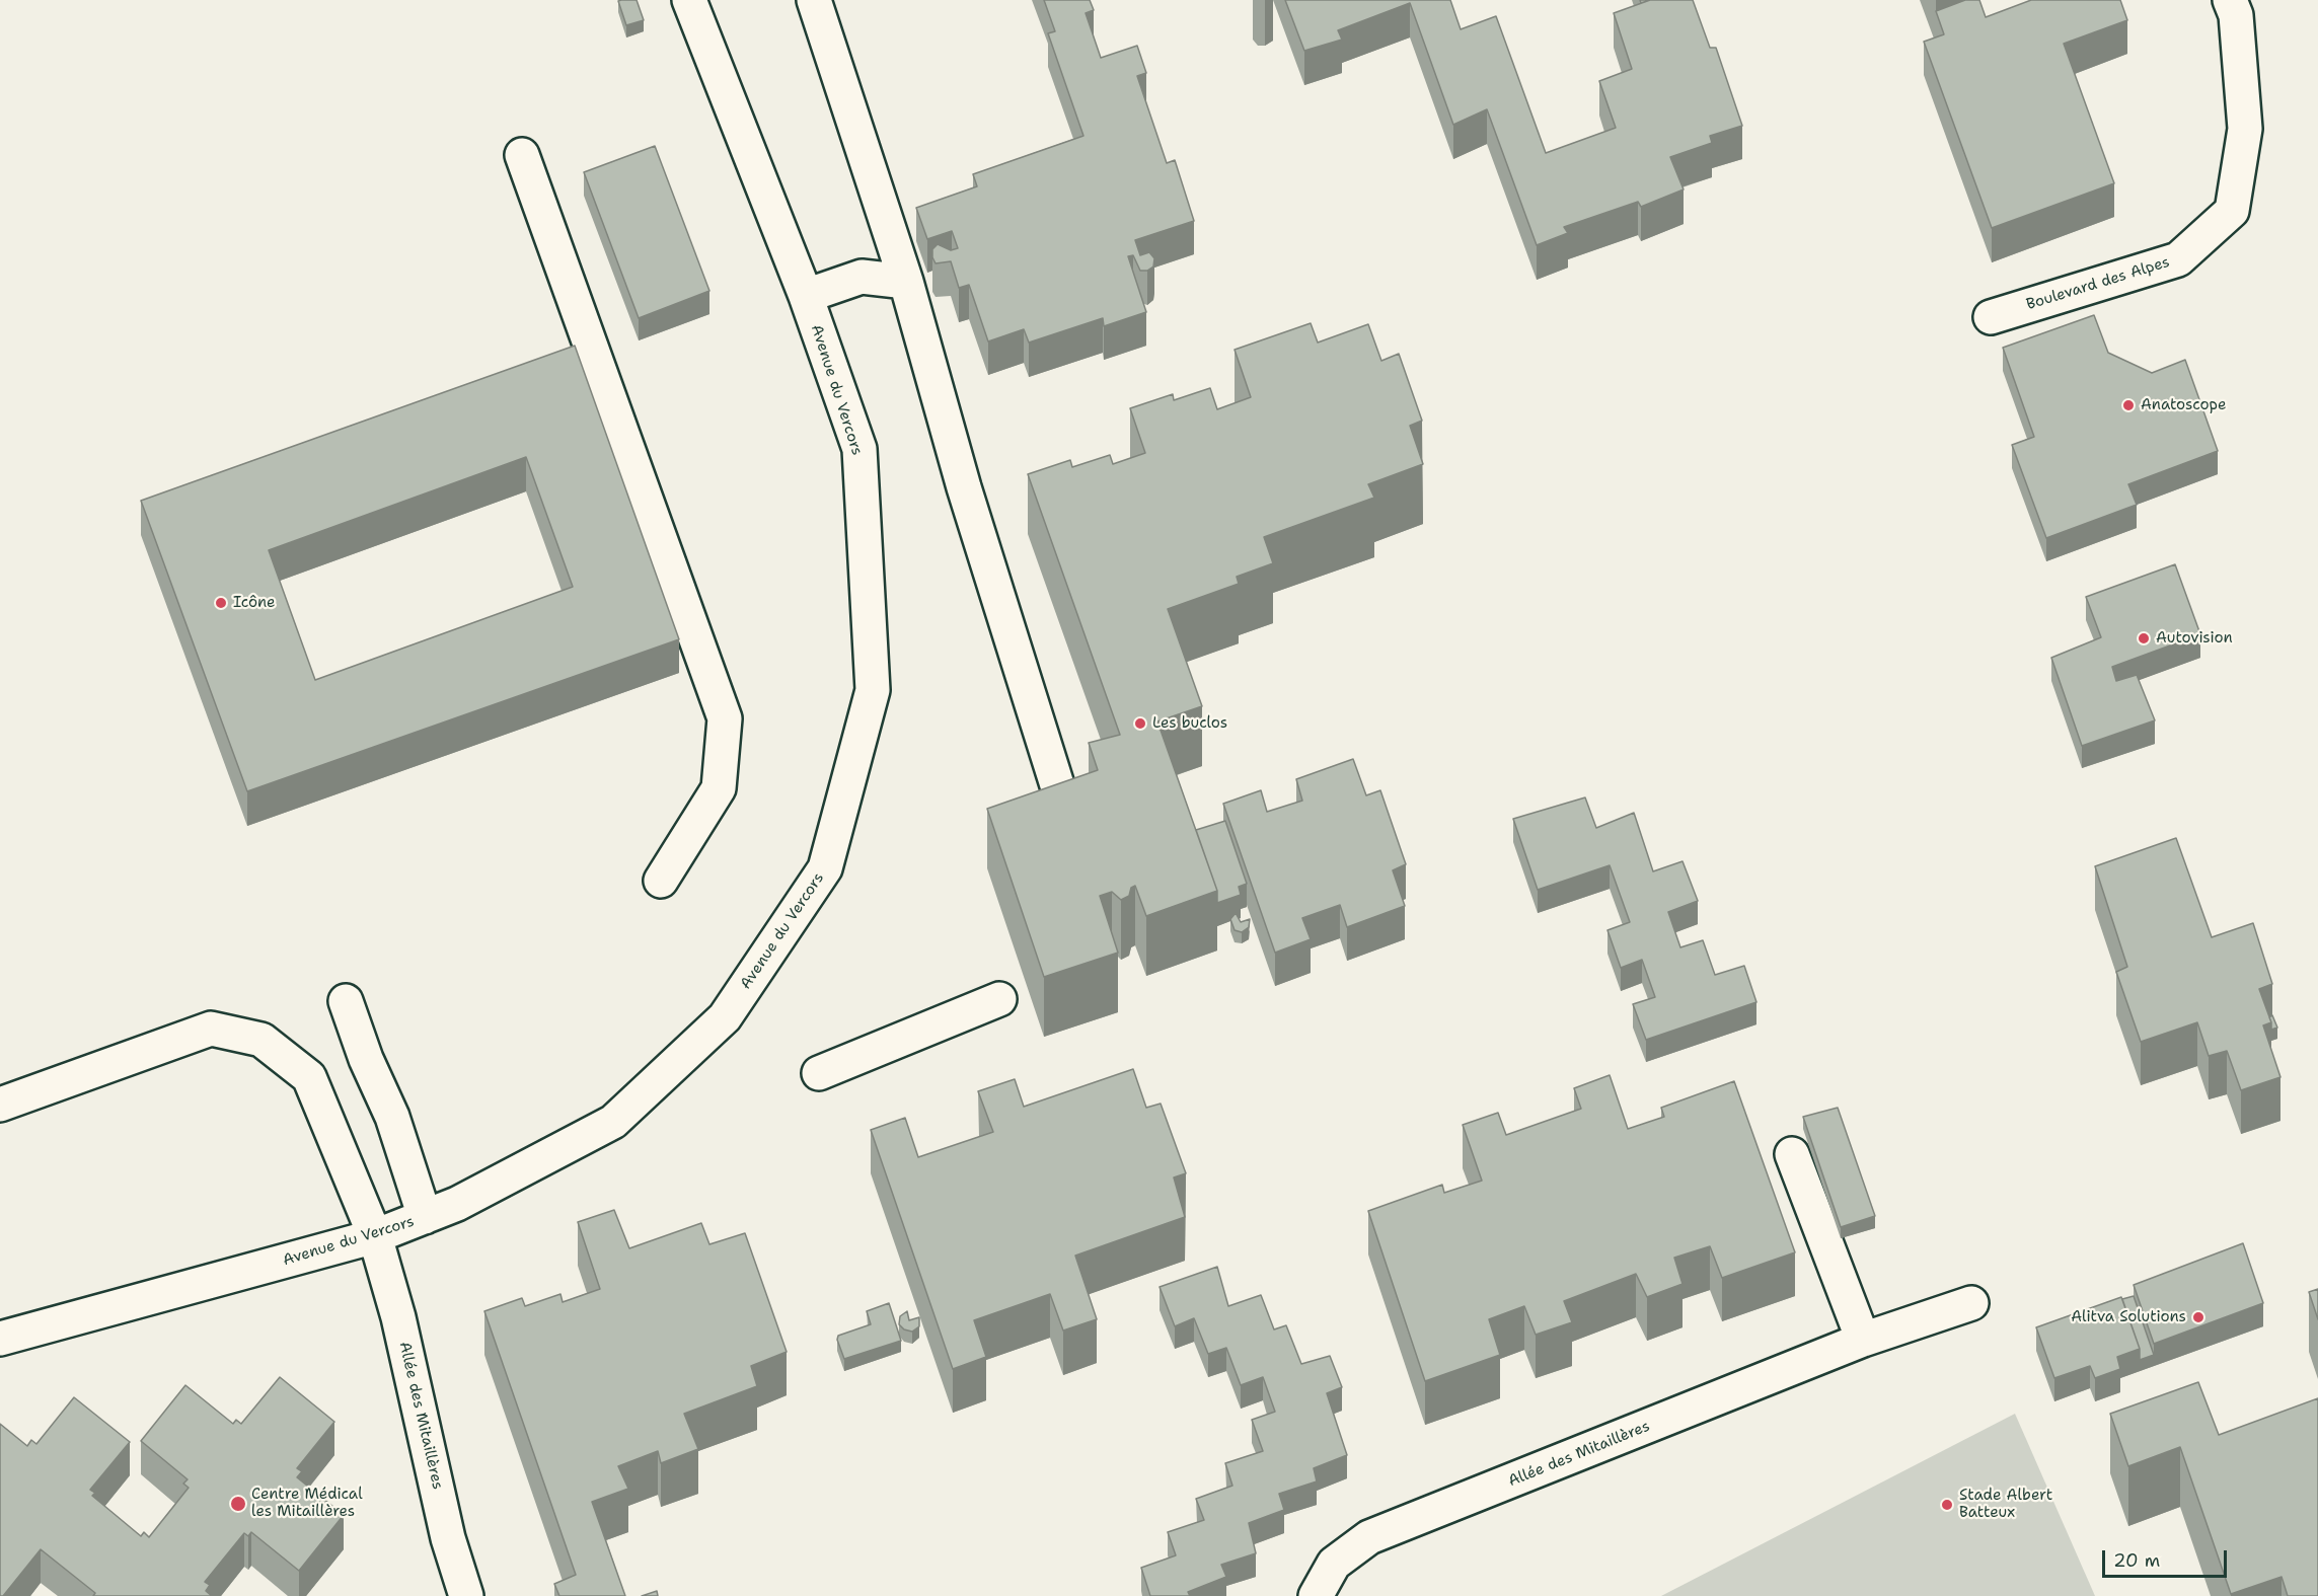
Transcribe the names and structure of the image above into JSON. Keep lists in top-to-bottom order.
{
  "streets": {
    "street": ["Boulevard des Alpes", "Avenue du Vercors", "Allée des Mitaillères"]
  },
  "crossings": [
    ["Avenue du Vercors", "Allée des Mitaillères"]
  ],
  "places": [
    "Anatoscope",
    "Icône",
    "Autovision",
    "Les buclos",
    "Alitva Solutions",
    "Centre Médical les Mitaillères",
    "Stade Albert Batteux"
  ],
  "scale_bar": "20 m"
}
